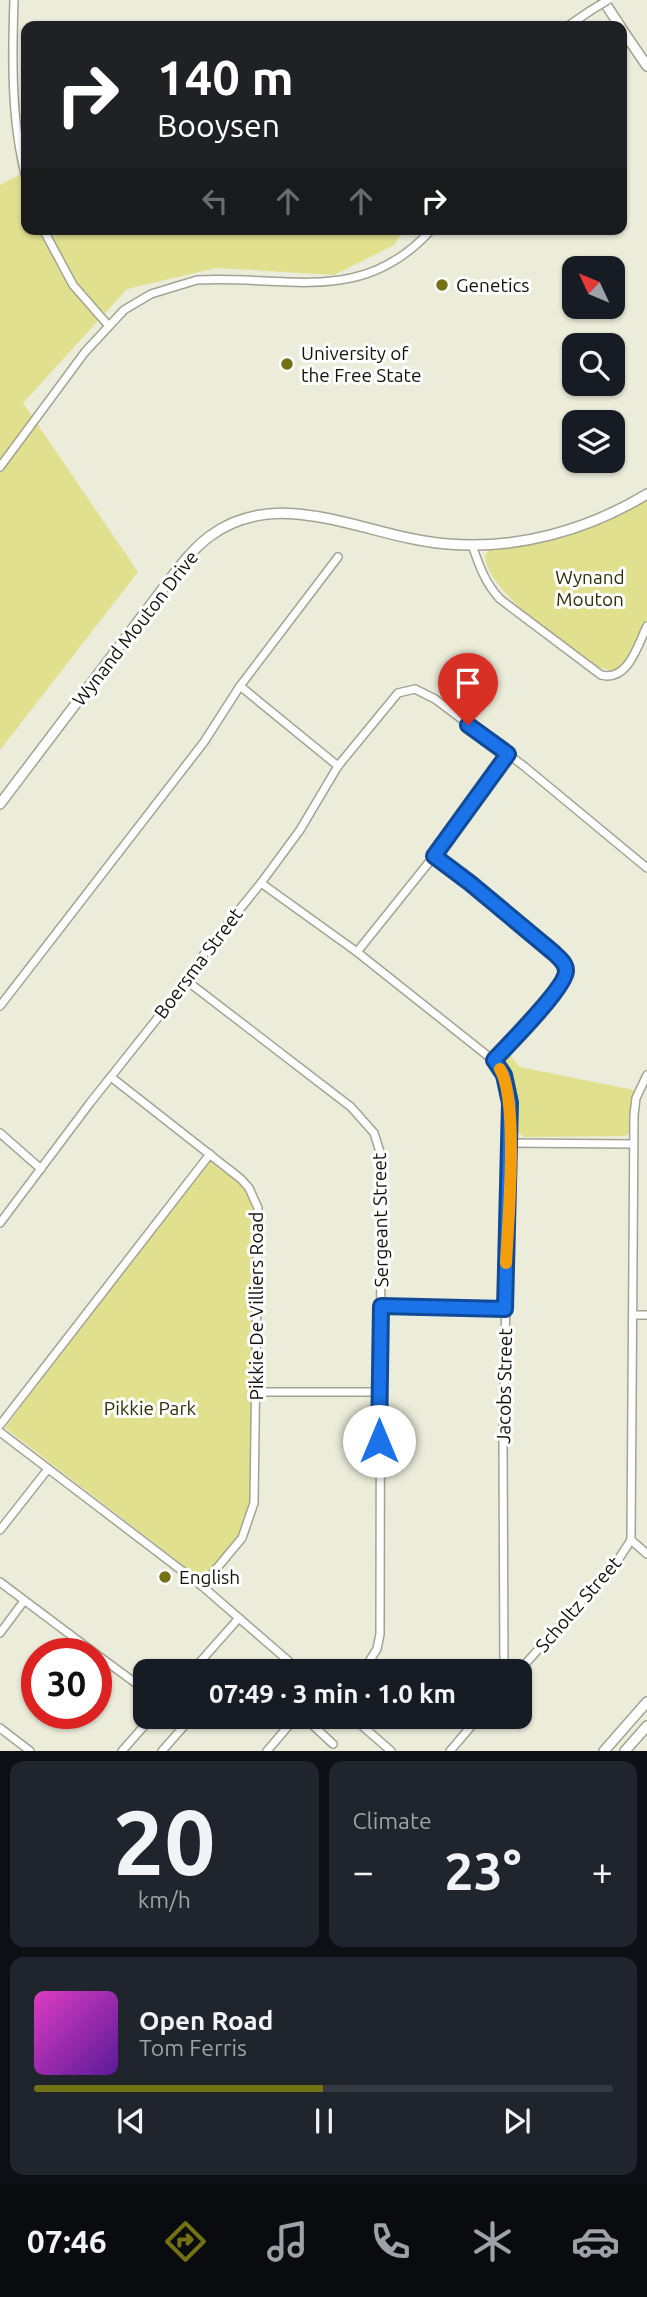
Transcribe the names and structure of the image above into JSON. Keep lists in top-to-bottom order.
{
  "streets": {
    "street": [
      "Wynand Mouton Drive",
      "Boersma Street",
      "Sergeant Street",
      "Pikkie De Villiers Road",
      "Jacobs Street",
      "Scholtz Street"
    ]
  },
  "crossings": [
    ["Boersma Street", "Sergeant Street"],
    ["Boersma Street", "Pikkie De Villiers Road"],
    ["Boersma Street", "Jacobs Street"]
  ],
  "parks": ["Wynand Mouton", "Pikkie Park"],
  "places": ["Genetics", "University of the Free State", "English"],
  "north": "top left",
  "page": {
    "turn": ["140 m", "Booysen"],
    "limit": "30",
    "trip": "07:49 · 3 min · 1.0 km",
    "tile": [
      ["20", "km/h"],
      "Climate"
    ],
    "heat": ["−", "23°", "+"],
    "song": ["Open Road", "Tom Ferris"],
    "tabs": "07:46"
  }
}
